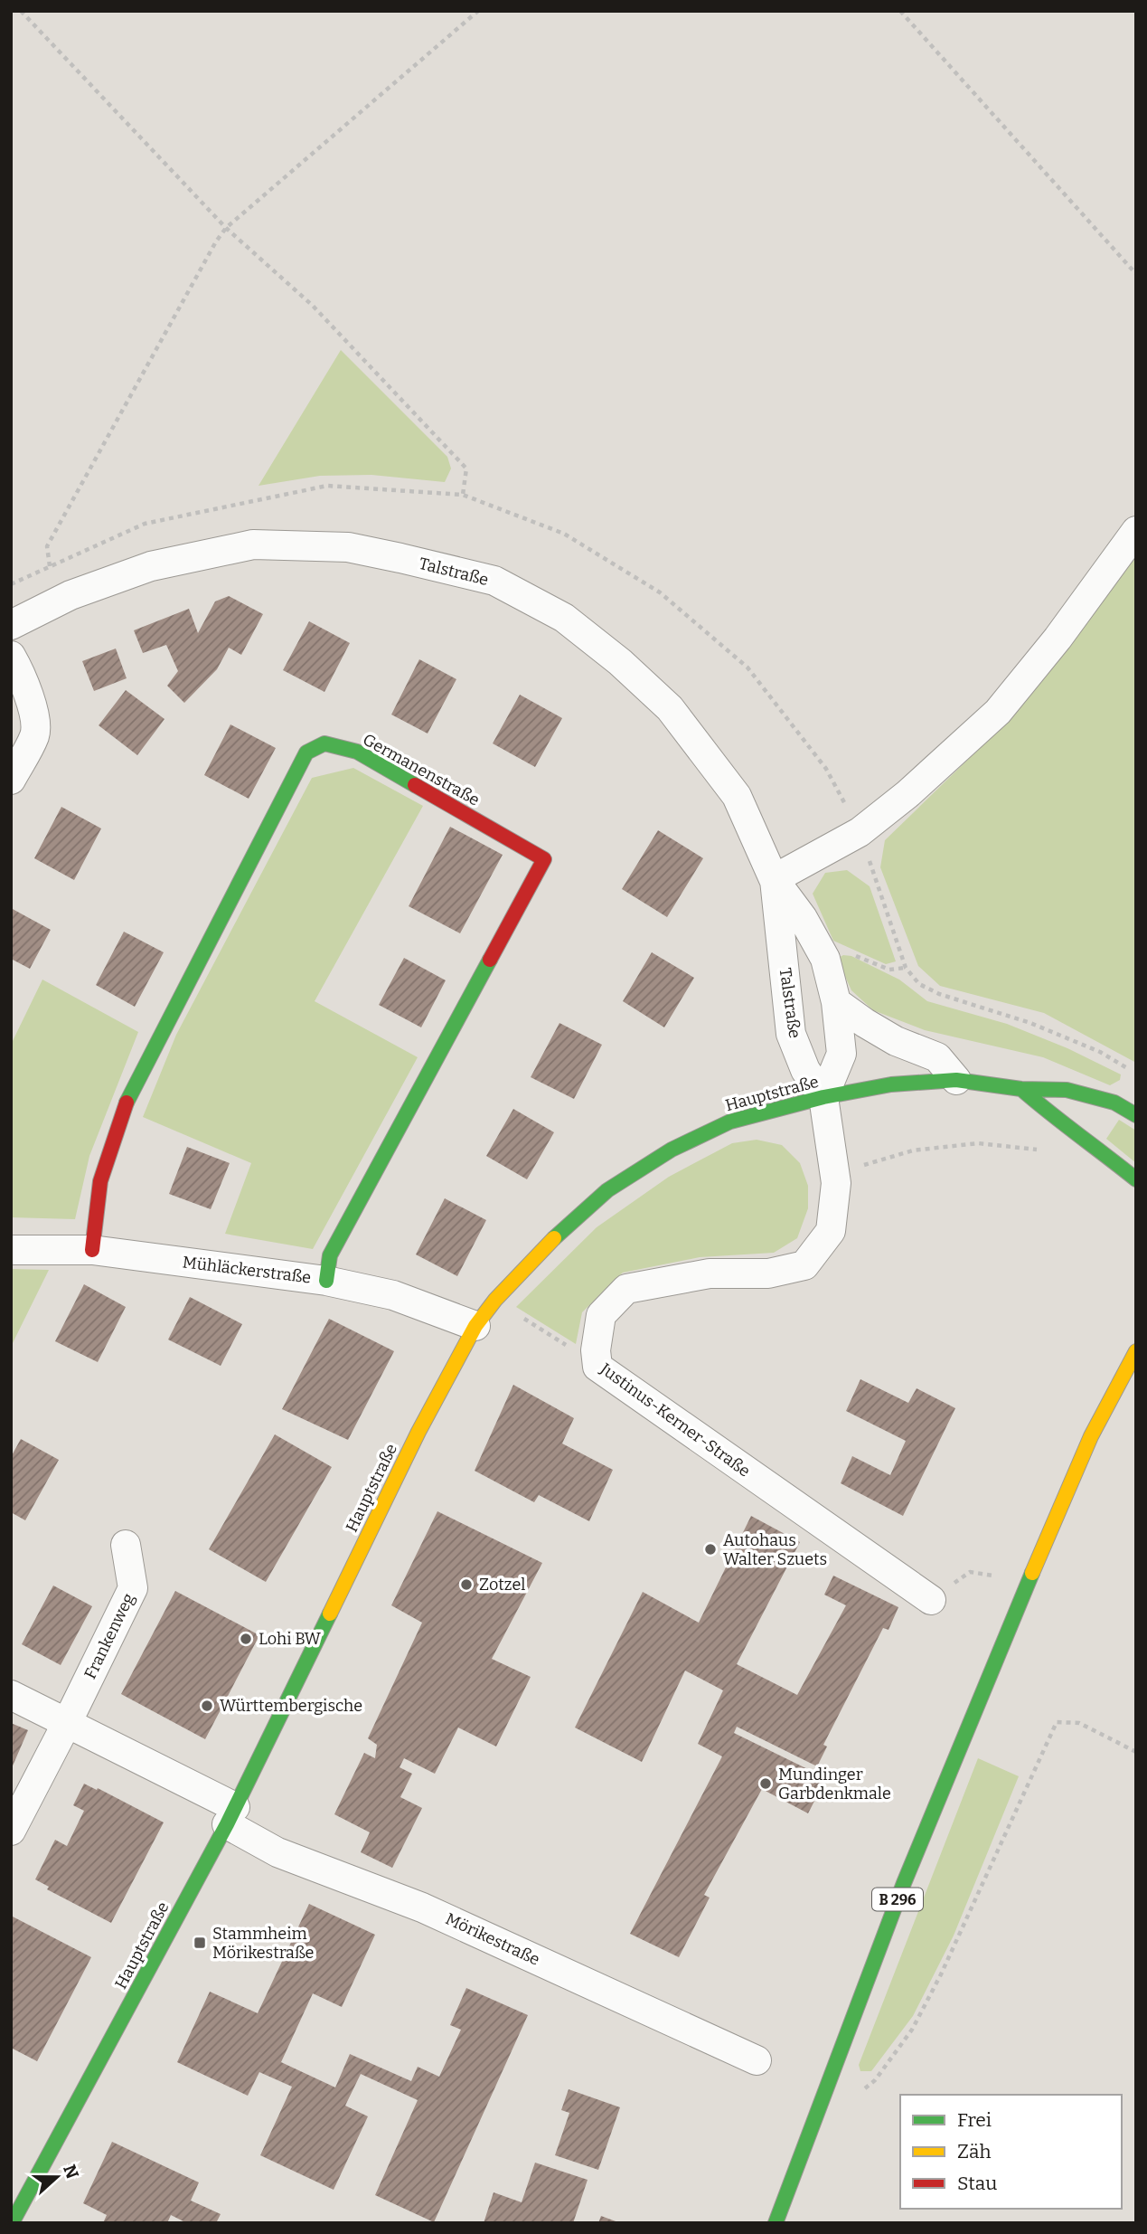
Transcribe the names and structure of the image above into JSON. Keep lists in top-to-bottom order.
{
  "streets": {
    "street": [
      "Talstraße",
      "Germanenstraße",
      "Hauptstraße",
      "Mühläckerstraße",
      "Justinus-Kerner-Straße",
      "Frankenweg",
      "B 296",
      "Mörikestraße"
    ]
  },
  "crossings": [
    ["Talstraße", "Hauptstraße"],
    ["Talstraße", "Justinus-Kerner-Straße"],
    ["Germanenstraße", "Mühläckerstraße"],
    ["Hauptstraße", "Mühläckerstraße"],
    ["Hauptstraße", "Justinus-Kerner-Straße"],
    ["Hauptstraße", "Mörikestraße"]
  ],
  "places": {
    "other": [
      "Autohaus Walter Szuets",
      "Zotzel",
      "Lohi BW",
      "Württembergische",
      "Mundinger Garbdenkmale"
    ],
    "transit": ["Stammheim Mörikestraße"]
  },
  "legend": ["Frei", "Zäh", "Stau"],
  "north": "right"
}
